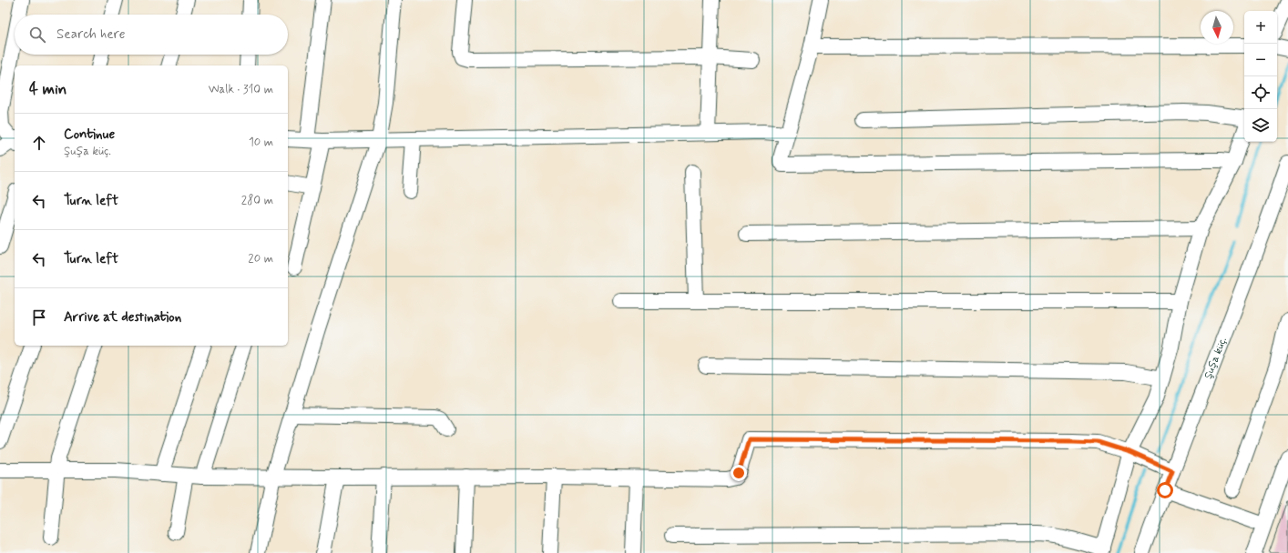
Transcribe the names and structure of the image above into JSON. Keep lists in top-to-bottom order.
{
  "streets": {
    "street": ["Şuşa küç."]
  },
  "north": "bottom",
  "page": {
    "map_buttons": ["+", "−"],
    "search": "Search here",
    "heading": ["4 min", "Walk · 310 m"],
    "list": [
      ["Continue", "Şuşa küç.", "10 m"],
      ["Turn left", "280 m"],
      ["Turn left", "20 m"],
      "Arrive at destination"
    ]
  }
}
